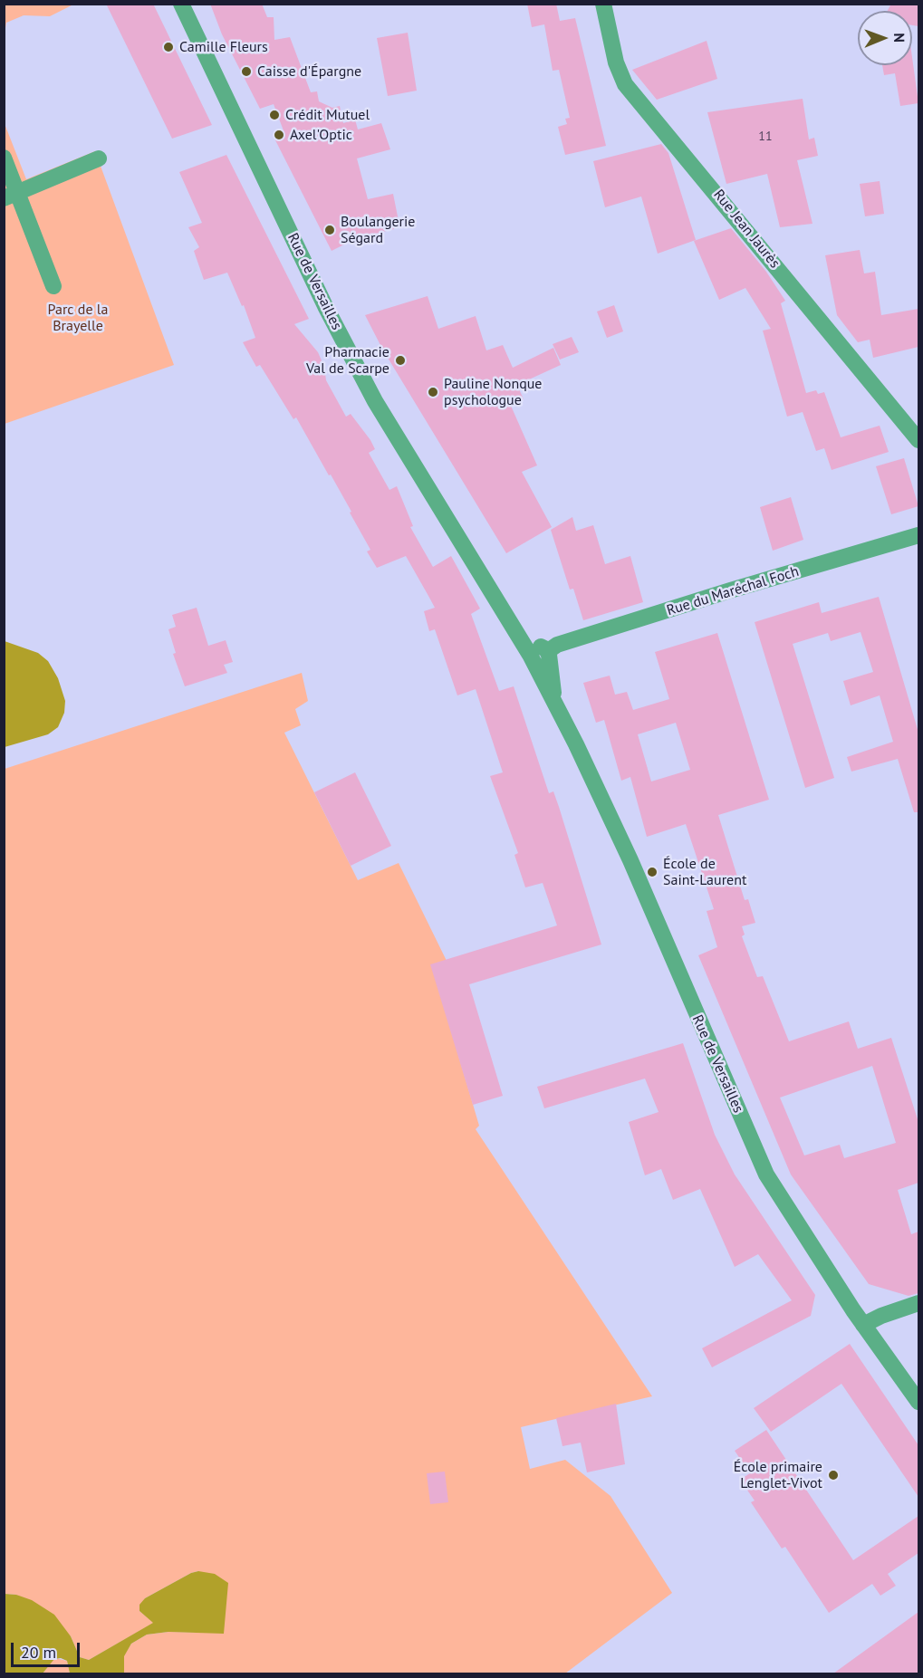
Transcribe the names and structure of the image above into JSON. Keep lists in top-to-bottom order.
{
  "streets": {
    "street": ["Rue Jean Jaurès", "Rue de Versailles", "Rue du Maréchal Foch"]
  },
  "crossings": [
    ["Rue de Versailles", "Rue du Maréchal Foch"]
  ],
  "parks": ["Parc de la Brayelle"],
  "places": [
    "Camille Fleurs",
    "Caisse d'Épargne",
    "Crédit Mutuel",
    "Axel'Optic",
    "Boulangerie Ségard",
    "Pharmacie Val de Scarpe",
    "Pauline Nonque psychologue",
    "École de Saint-Laurent",
    "École primaire Lenglet-Vivot"
  ],
  "house_numbers": ["11"],
  "scale_bar": "20 m",
  "north": "right"
}
